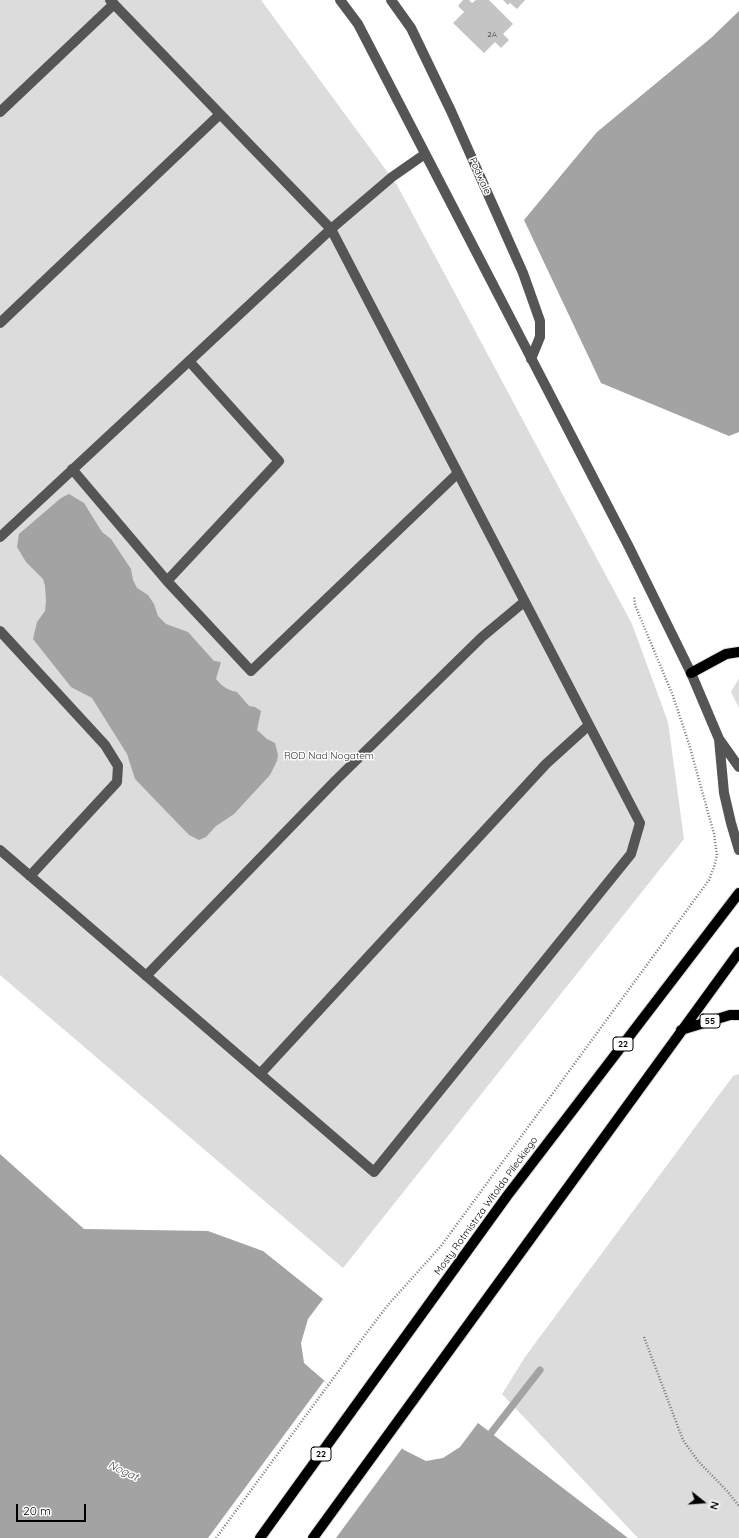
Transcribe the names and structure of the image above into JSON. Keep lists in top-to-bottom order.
{
  "streets": {
    "main road": ["55", "22", "Mosty Rotmistrza Witolda Pileckiego"],
    "street": ["Podwale"]
  },
  "water": ["Nogat"],
  "parks": ["ROD Nad Nogatem"],
  "house_numbers": ["2A"],
  "scale_bar": "20 m",
  "north": "right"
}
